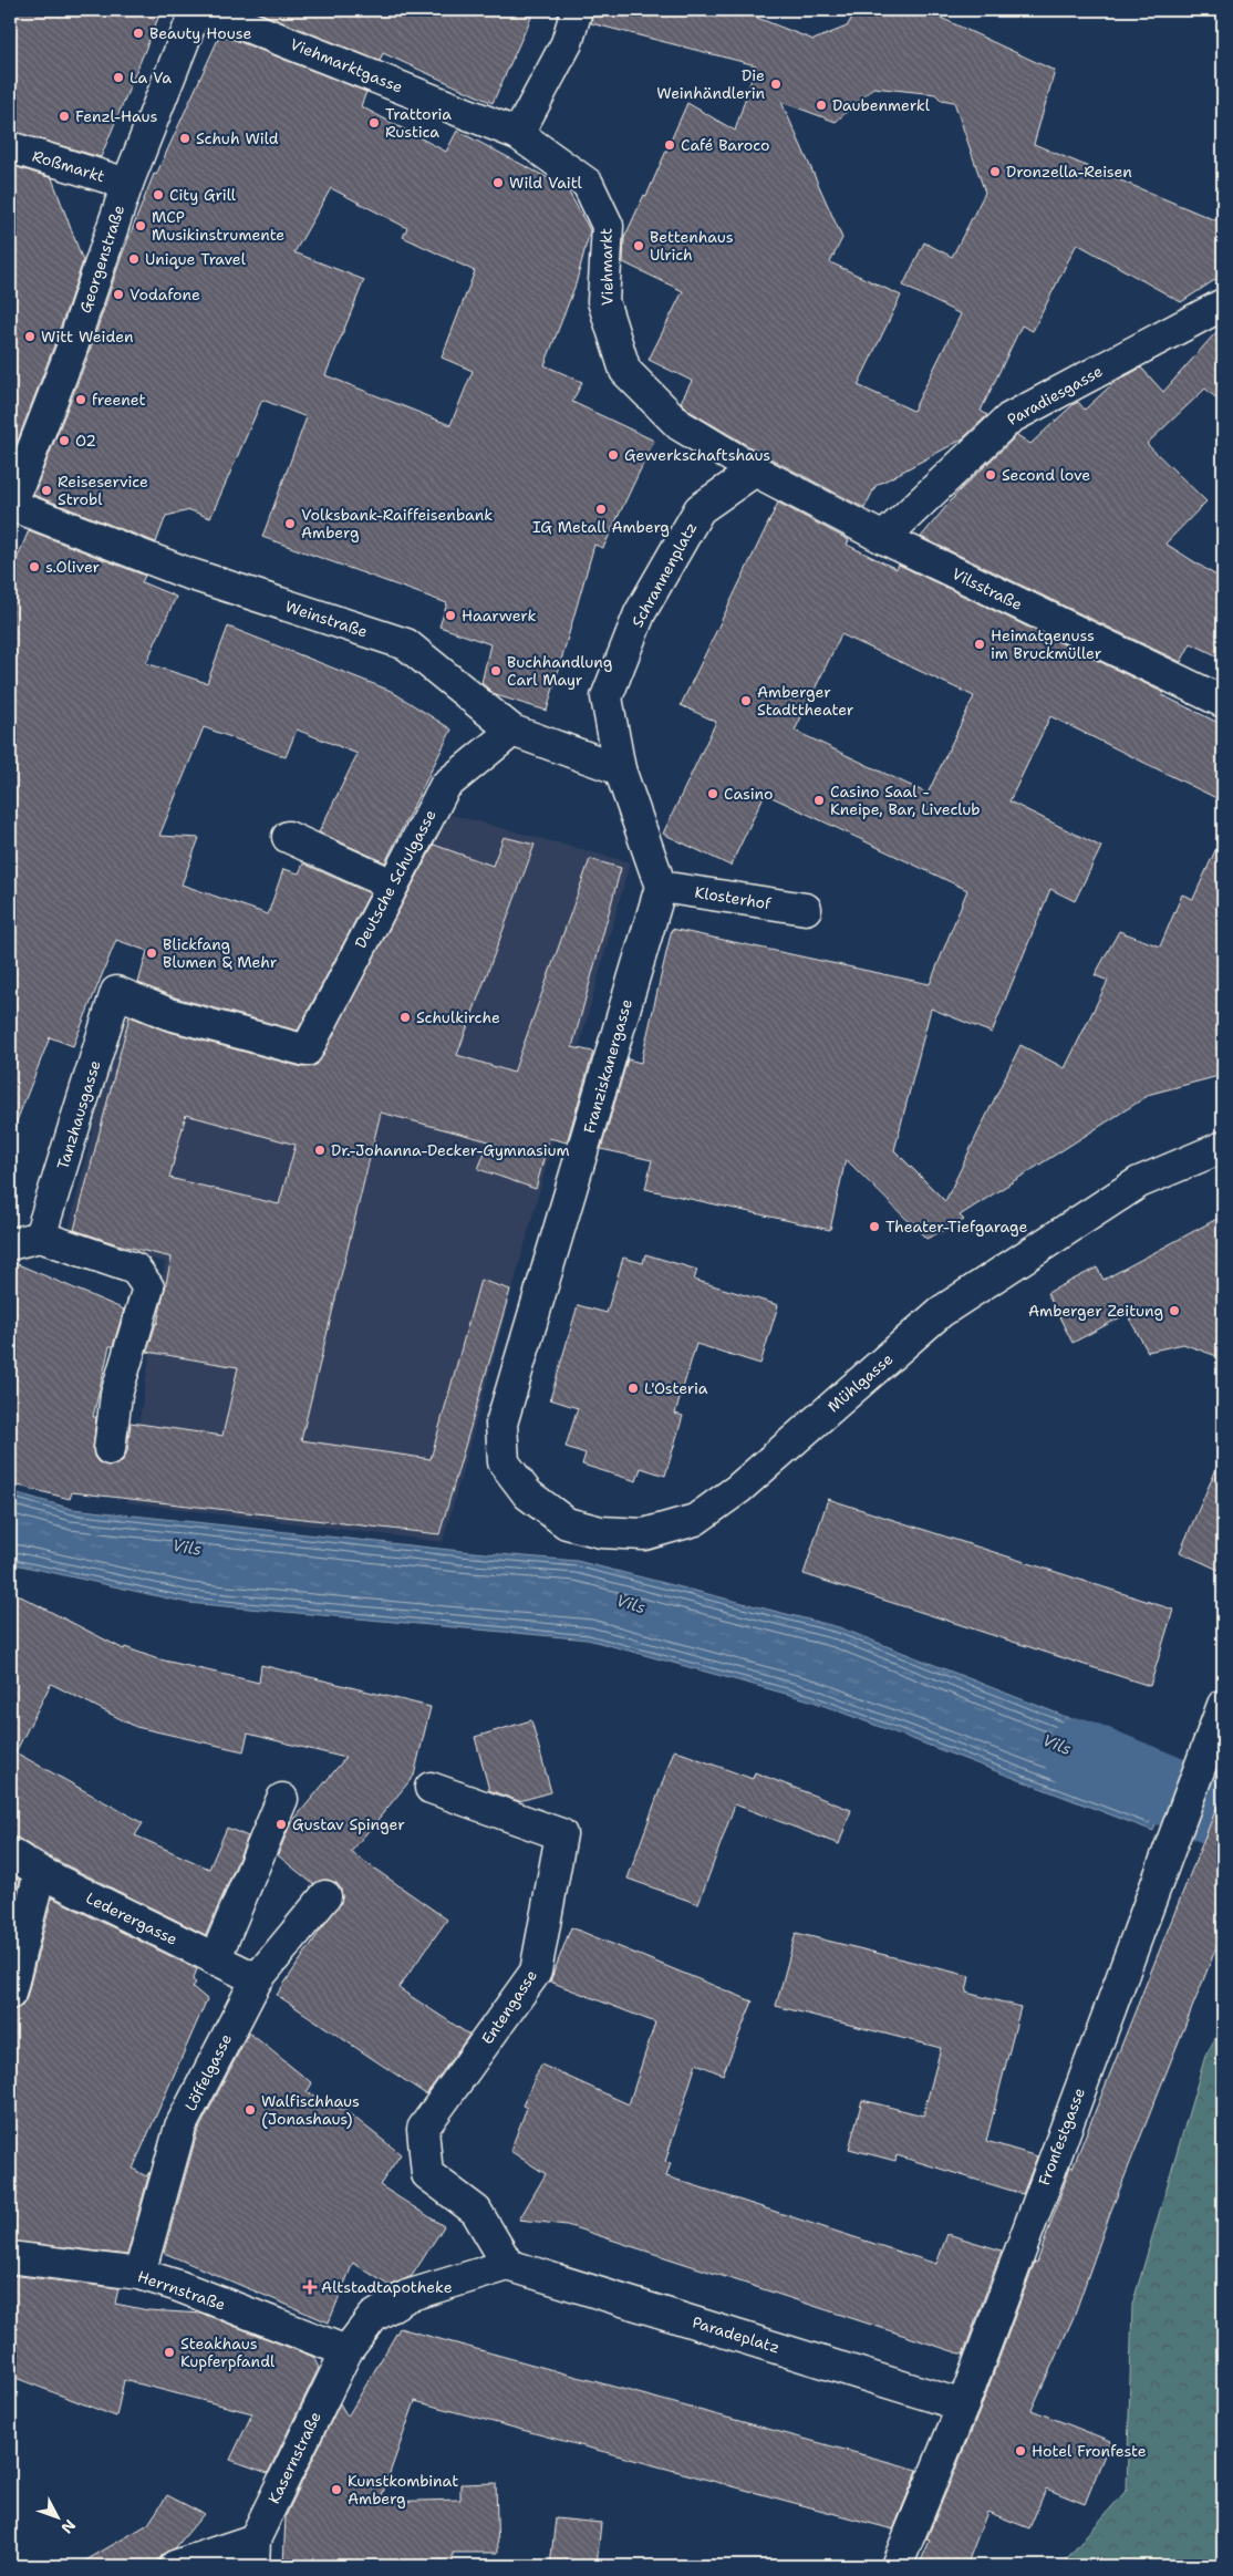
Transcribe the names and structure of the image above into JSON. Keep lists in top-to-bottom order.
{
  "streets": {
    "street": [
      "Viehmarktgasse",
      "Roßmarkt",
      "Georgenstraße",
      "Viehmarkt",
      "Paradiesgasse",
      "Schrannenplatz",
      "Vilsstraße",
      "Weinstraße",
      "Deutsche Schulgasse",
      "Klosterhof",
      "Franziskanergasse",
      "Tanzhausgasse",
      "Mühlgasse",
      "Lederergasse",
      "Entengasse",
      "Löffelgasse",
      "Fronfestgasse",
      "Herrnstraße",
      "Paradeplatz",
      "Kasernstraße"
    ]
  },
  "crossings": [
    ["Viehmarktgasse", "Viehmarkt"],
    ["Roßmarkt", "Georgenstraße"],
    ["Georgenstraße", "Weinstraße"],
    ["Viehmarkt", "Schrannenplatz"],
    ["Viehmarkt", "Vilsstraße"],
    ["Paradiesgasse", "Vilsstraße"],
    ["Schrannenplatz", "Vilsstraße"],
    ["Schrannenplatz", "Weinstraße"],
    ["Weinstraße", "Deutsche Schulgasse"],
    ["Deutsche Schulgasse", "Tanzhausgasse"],
    ["Klosterhof", "Franziskanergasse"],
    ["Franziskanergasse", "Mühlgasse"],
    ["Lederergasse", "Löffelgasse"],
    ["Entengasse", "Paradeplatz"],
    ["Löffelgasse", "Herrnstraße"],
    ["Fronfestgasse", "Paradeplatz"],
    ["Herrnstraße", "Kasernstraße"]
  ],
  "water": ["Vils"],
  "places": {
    "other": [
      "Beauty House",
      "La Va",
      "Die Weinhändlerin",
      "Daubenmerkl",
      "Fenzl-Haus",
      "Trattoria Rustica",
      "Schuh Wild",
      "Café Baroco",
      "Dronzella-Reisen",
      "Wild Vaitl",
      "City Grill",
      "MCP Musikinstrumente",
      "Bettenhaus Ulrich",
      "Unique Travel",
      "Vodafone",
      "Witt Weiden",
      "freenet",
      "O2",
      "Gewerkschaftshaus",
      "Second love",
      "Reiseservice Strobl",
      "IG Metall Amberg",
      "Volksbank-Raiffeisenbank Amberg",
      "s.Oliver",
      "Haarwerk",
      "Heimatgenuss im Bruckmüller",
      "Buchhandlung Carl Mayr",
      "Amberger Stadttheater",
      "Casino",
      "Casino Saal - Kneipe, Bar, Liveclub",
      "Blickfang Blumen & Mehr",
      "Schulkirche",
      "Dr.-Johanna-Decker-Gymnasium",
      "Theater-Tiefgarage",
      "Amberger Zeitung",
      "L'Osteria",
      "Gustav Spinger",
      "Walfischhaus (Jonashaus)",
      "Steakhaus Kupferpfandl",
      "Hotel Fronfeste",
      "Kunstkombinat Amberg"
    ],
    "health": ["Altstadtapotheke"]
  },
  "north": "bottom right"
}
